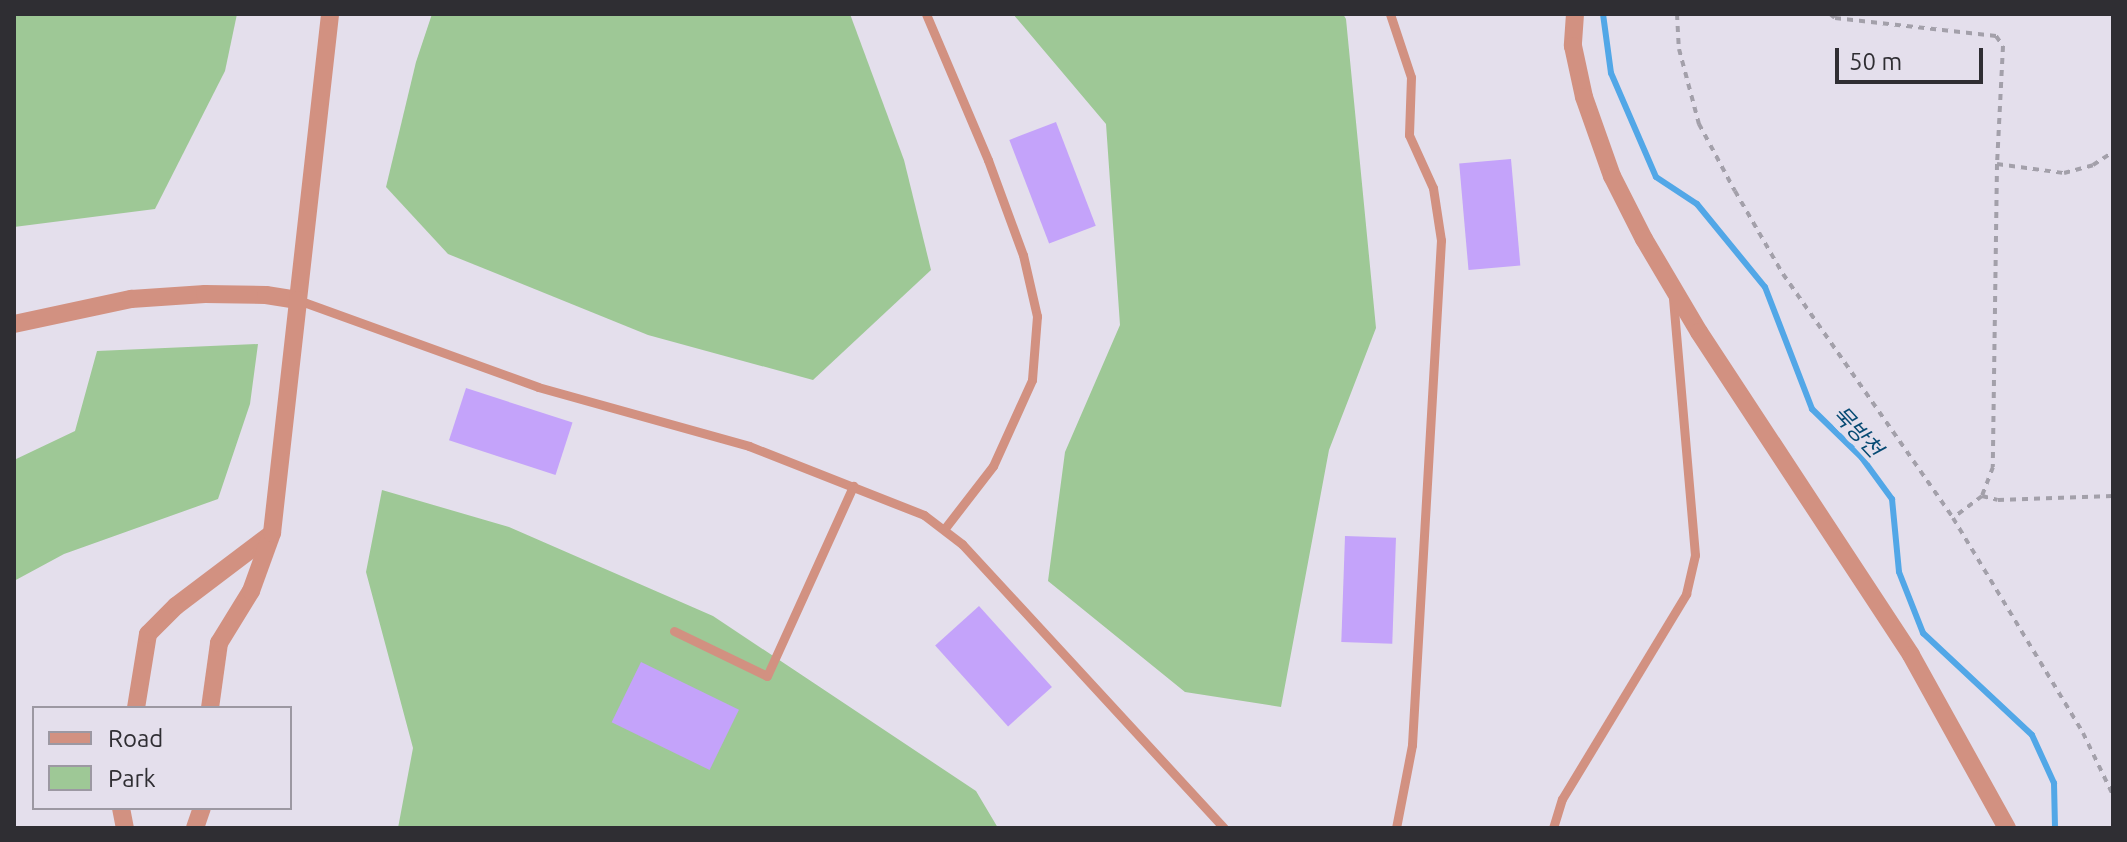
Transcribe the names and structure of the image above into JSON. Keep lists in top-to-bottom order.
{
  "water": ["묵방천"],
  "legend": ["Road", "Park"],
  "scale_bar": "50 m"
}
